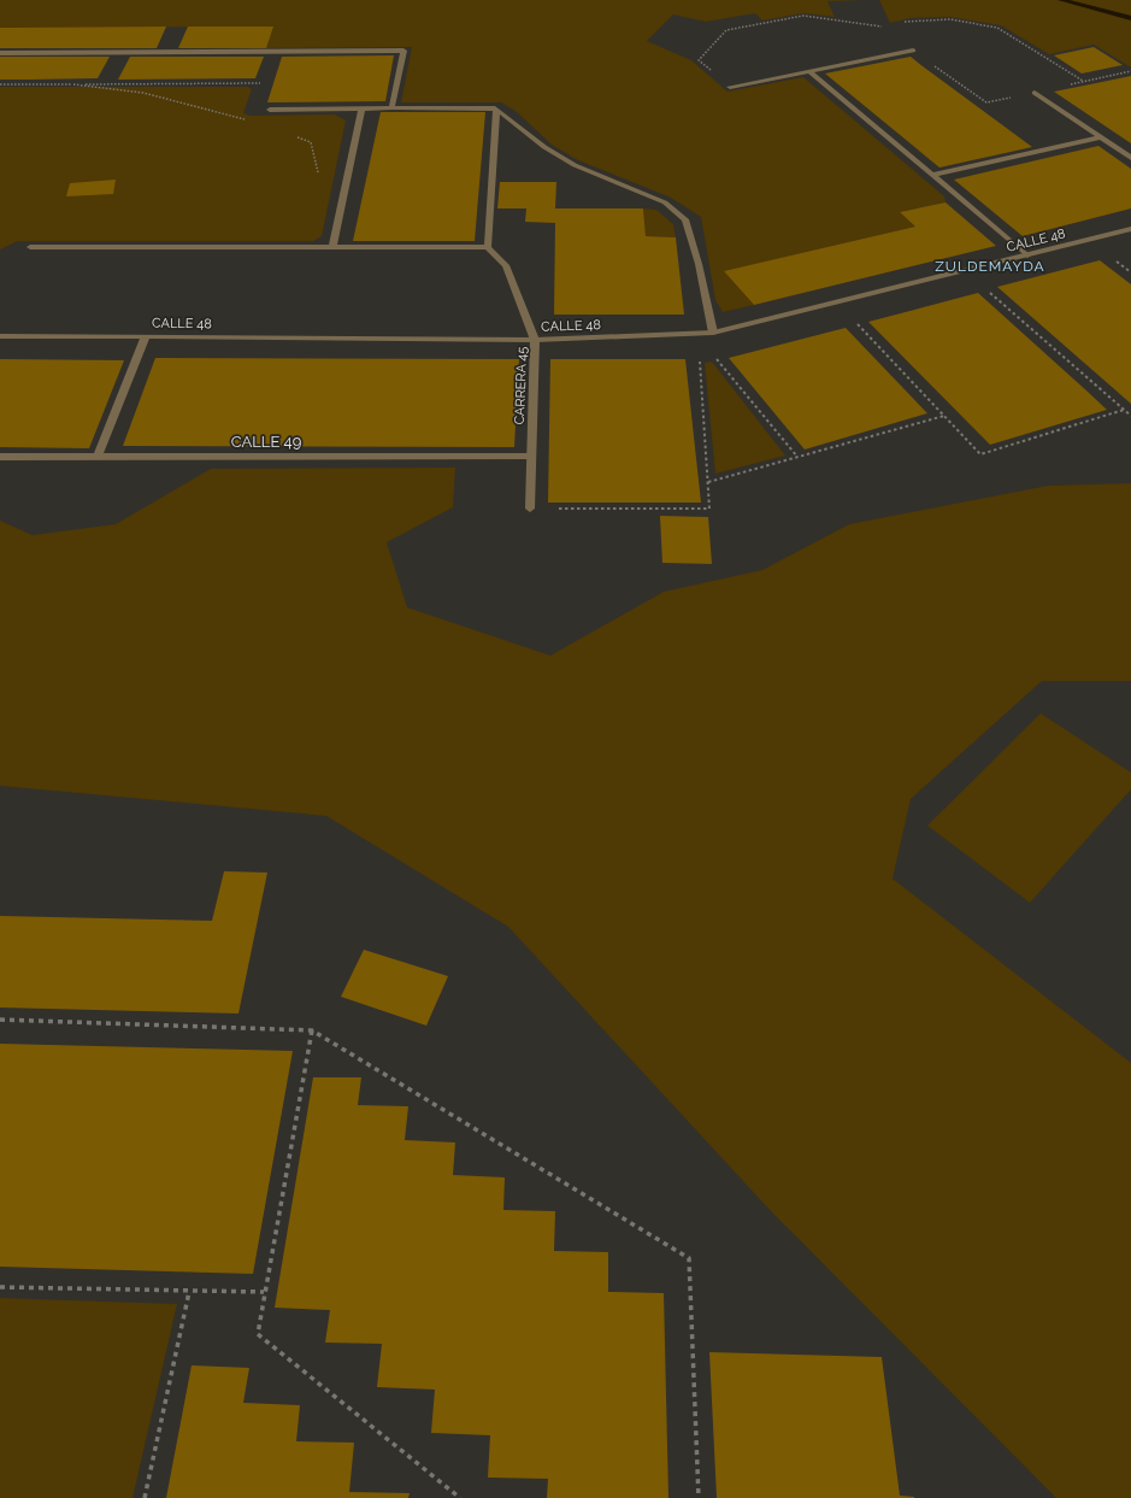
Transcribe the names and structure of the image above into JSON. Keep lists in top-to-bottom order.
{
  "streets": {
    "street": ["CALLE 48", "CARRERA 45", "CALLE 49"]
  },
  "crossings": [
    ["CALLE 48", "CARRERA 45"],
    ["CARRERA 45", "CALLE 49"]
  ],
  "districts": ["ZULDEMAYDA"]
}
